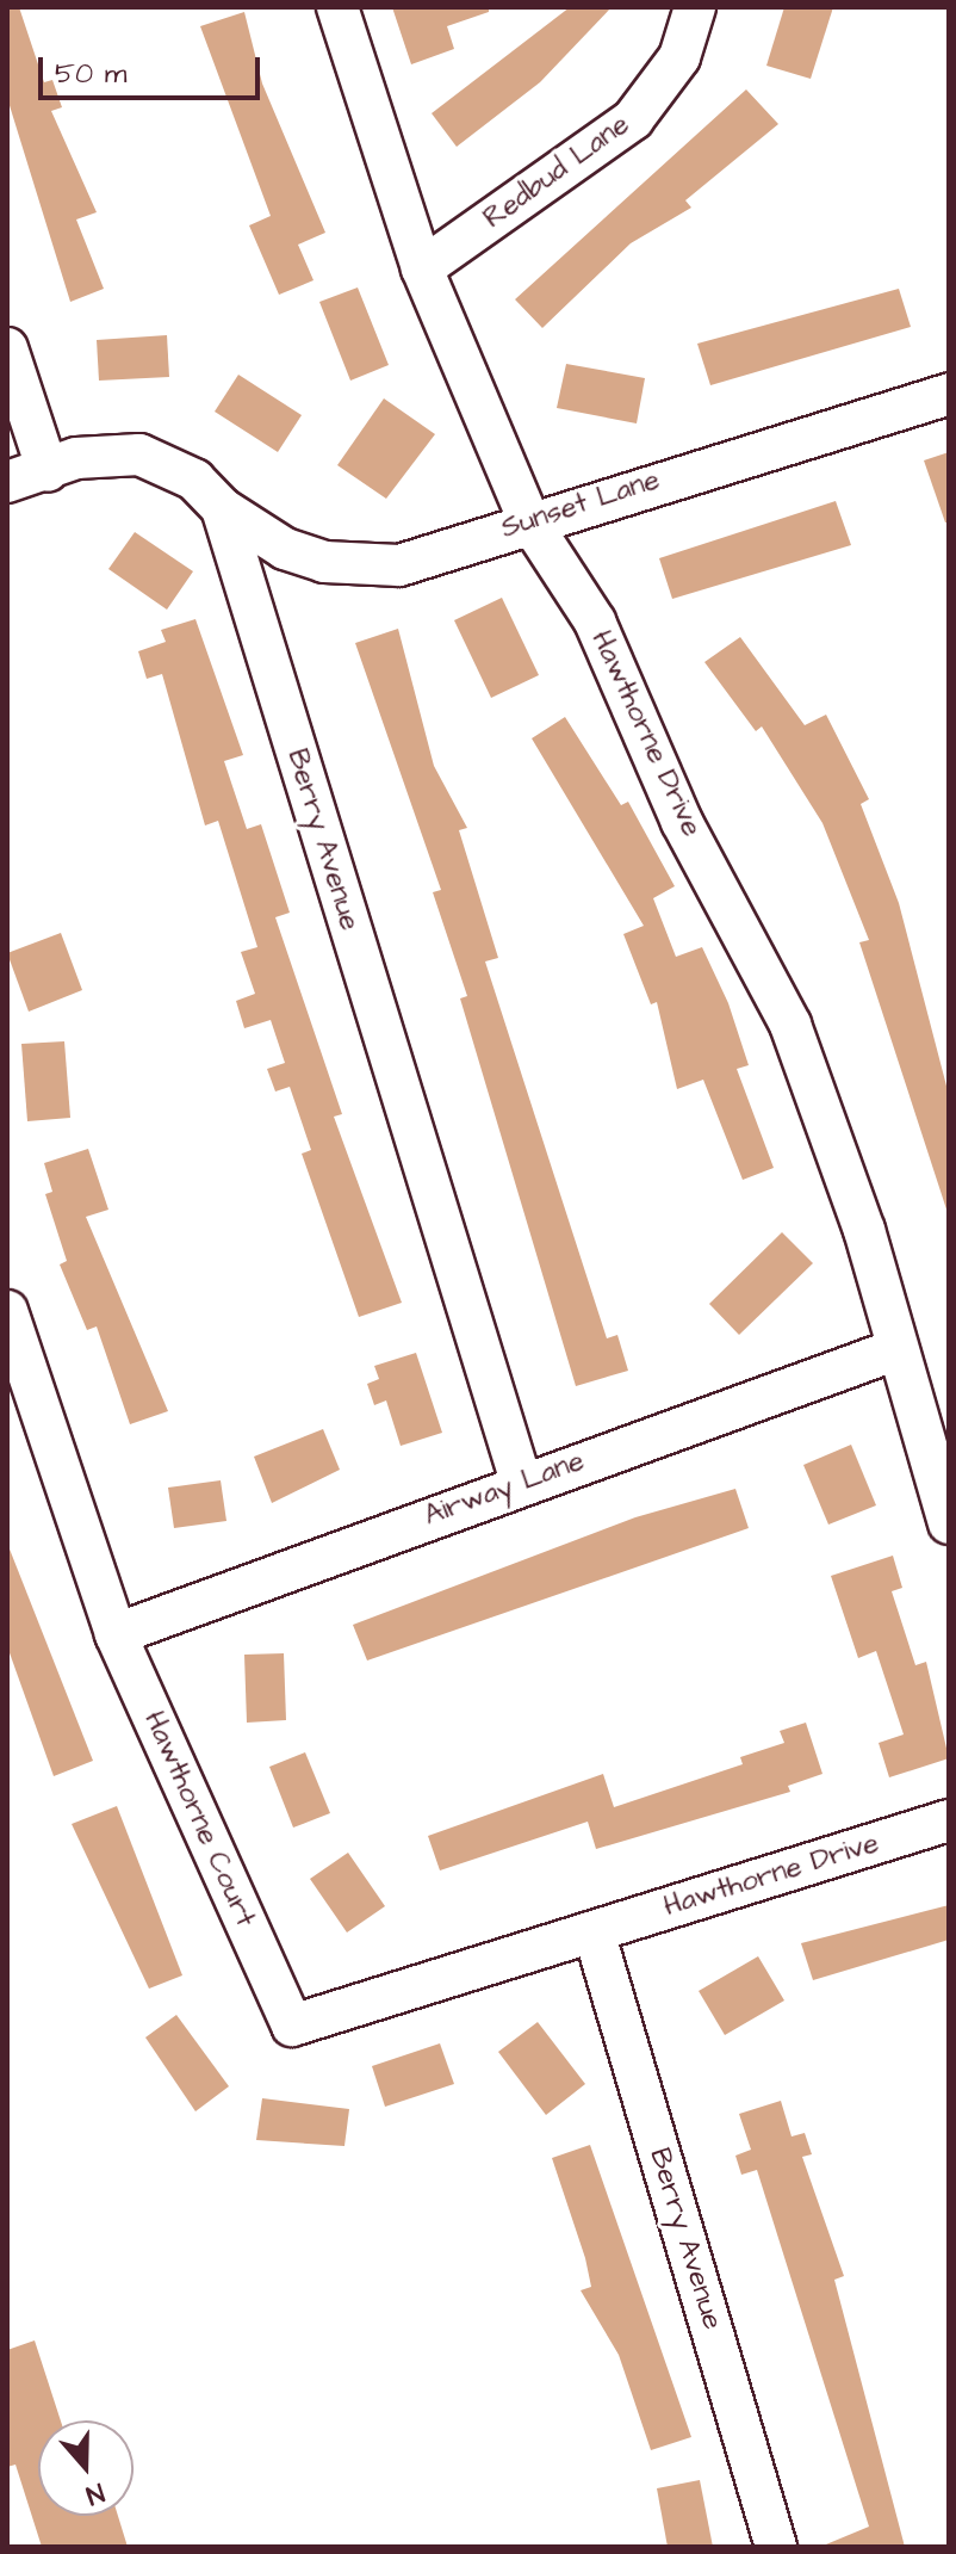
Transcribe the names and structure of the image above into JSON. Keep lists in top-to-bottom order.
{
  "streets": {
    "street": [
      "Redbud Lane",
      "Sunset Lane",
      "Hawthorne Drive",
      "Berry Avenue",
      "Airway Lane",
      "Hawthorne Court"
    ]
  },
  "crossings": [
    ["Redbud Lane", "Hawthorne Drive"],
    ["Sunset Lane", "Hawthorne Drive"],
    ["Sunset Lane", "Berry Avenue"],
    ["Hawthorne Drive", "Berry Avenue"],
    ["Hawthorne Drive", "Airway Lane"],
    ["Hawthorne Drive", "Hawthorne Court"],
    ["Berry Avenue", "Airway Lane"],
    ["Berry Avenue", "Hawthorne Court"],
    ["Airway Lane", "Hawthorne Court"]
  ],
  "scale_bar": "50 m",
  "north": "bottom"
}
